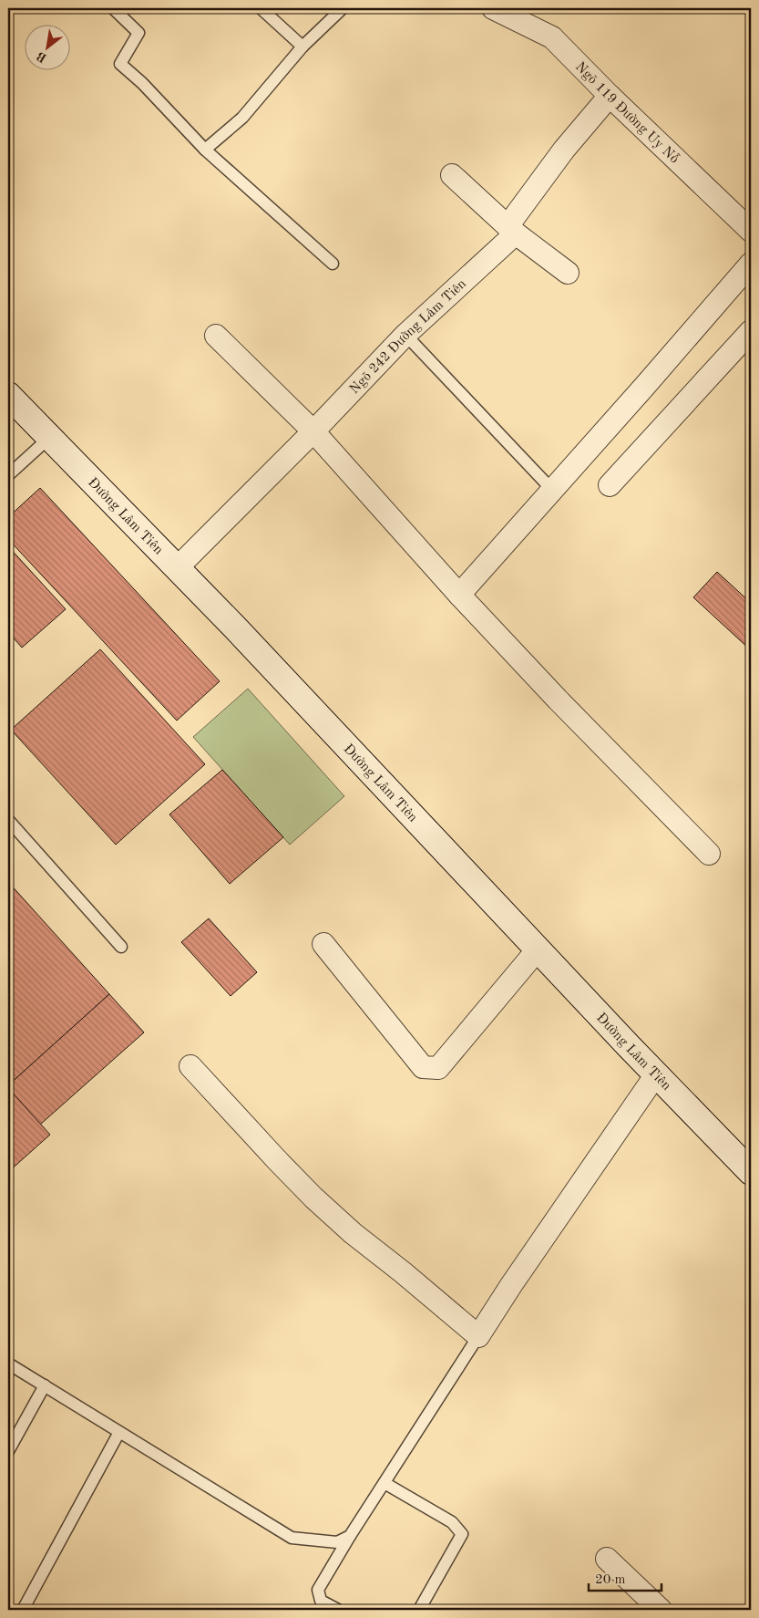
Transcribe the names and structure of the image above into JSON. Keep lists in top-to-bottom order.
{
  "streets": {
    "street": ["Ngõ 119 Đường Uy Nỗ", "Ngõ 242 Đường Lâm Tiên", "Đường Lâm Tiên"]
  },
  "crossings": [
    ["Ngõ 119 Đường Uy Nỗ", "Ngõ 242 Đường Lâm Tiên"],
    ["Ngõ 242 Đường Lâm Tiên", "Đường Lâm Tiên"]
  ],
  "scale_bar": "20 m",
  "north": "bottom left"
}
